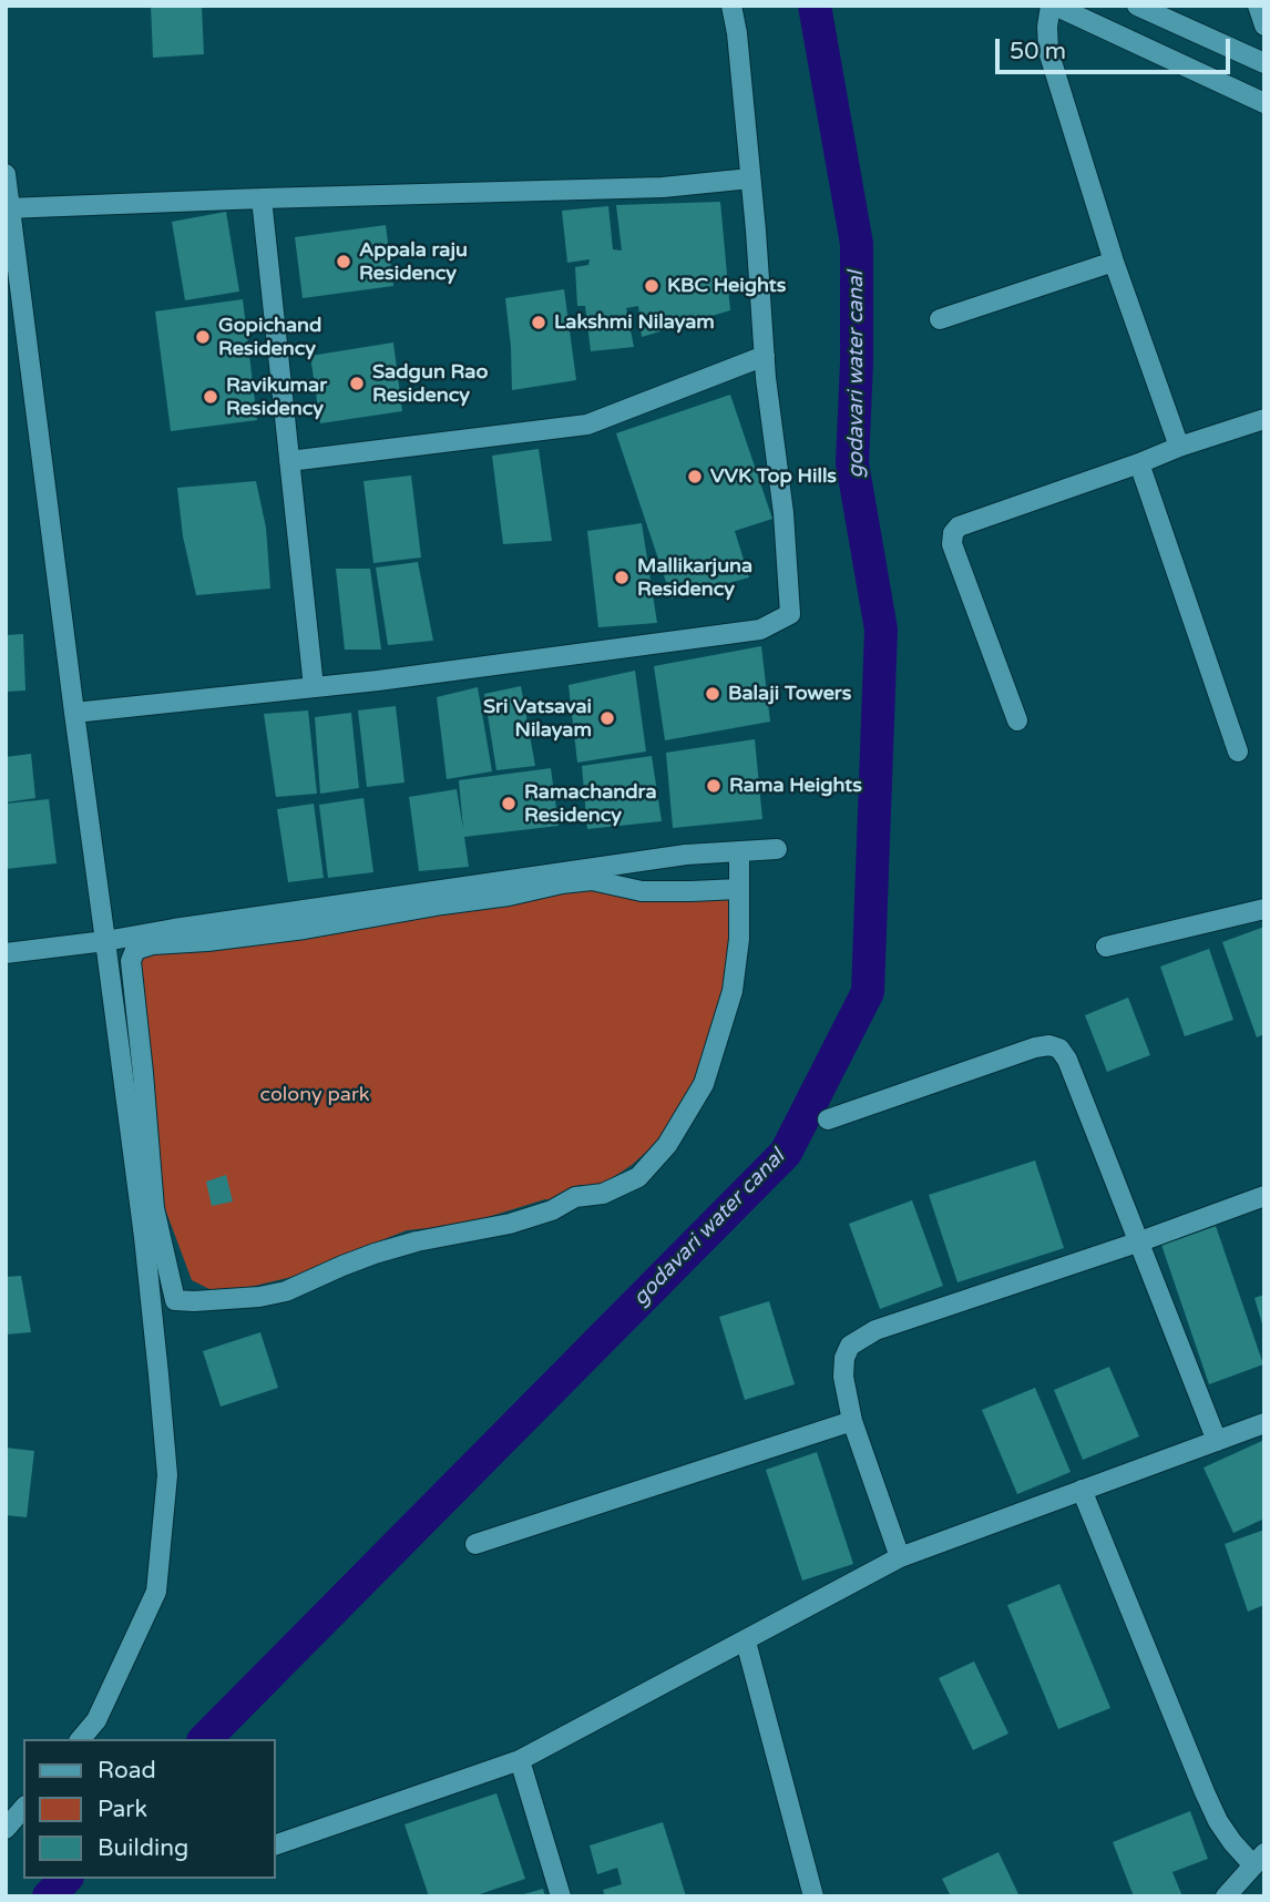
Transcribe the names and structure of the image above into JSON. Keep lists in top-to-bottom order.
{
  "water": ["godavari water canal"],
  "parks": ["colony park"],
  "places": [
    "Appala raju Residency",
    "KBC Heights",
    "Lakshmi Nilayam",
    "Gopichand Residency",
    "Sadgun Rao Residency",
    "Ravikumar Residency",
    "VVK Top Hills",
    "Mallikarjuna Residency",
    "Balaji Towers",
    "Sri Vatsavai Nilayam",
    "Rama Heights",
    "Ramachandra Residency"
  ],
  "legend": ["Road", "Park", "Building"],
  "scale_bar": "50 m"
}
